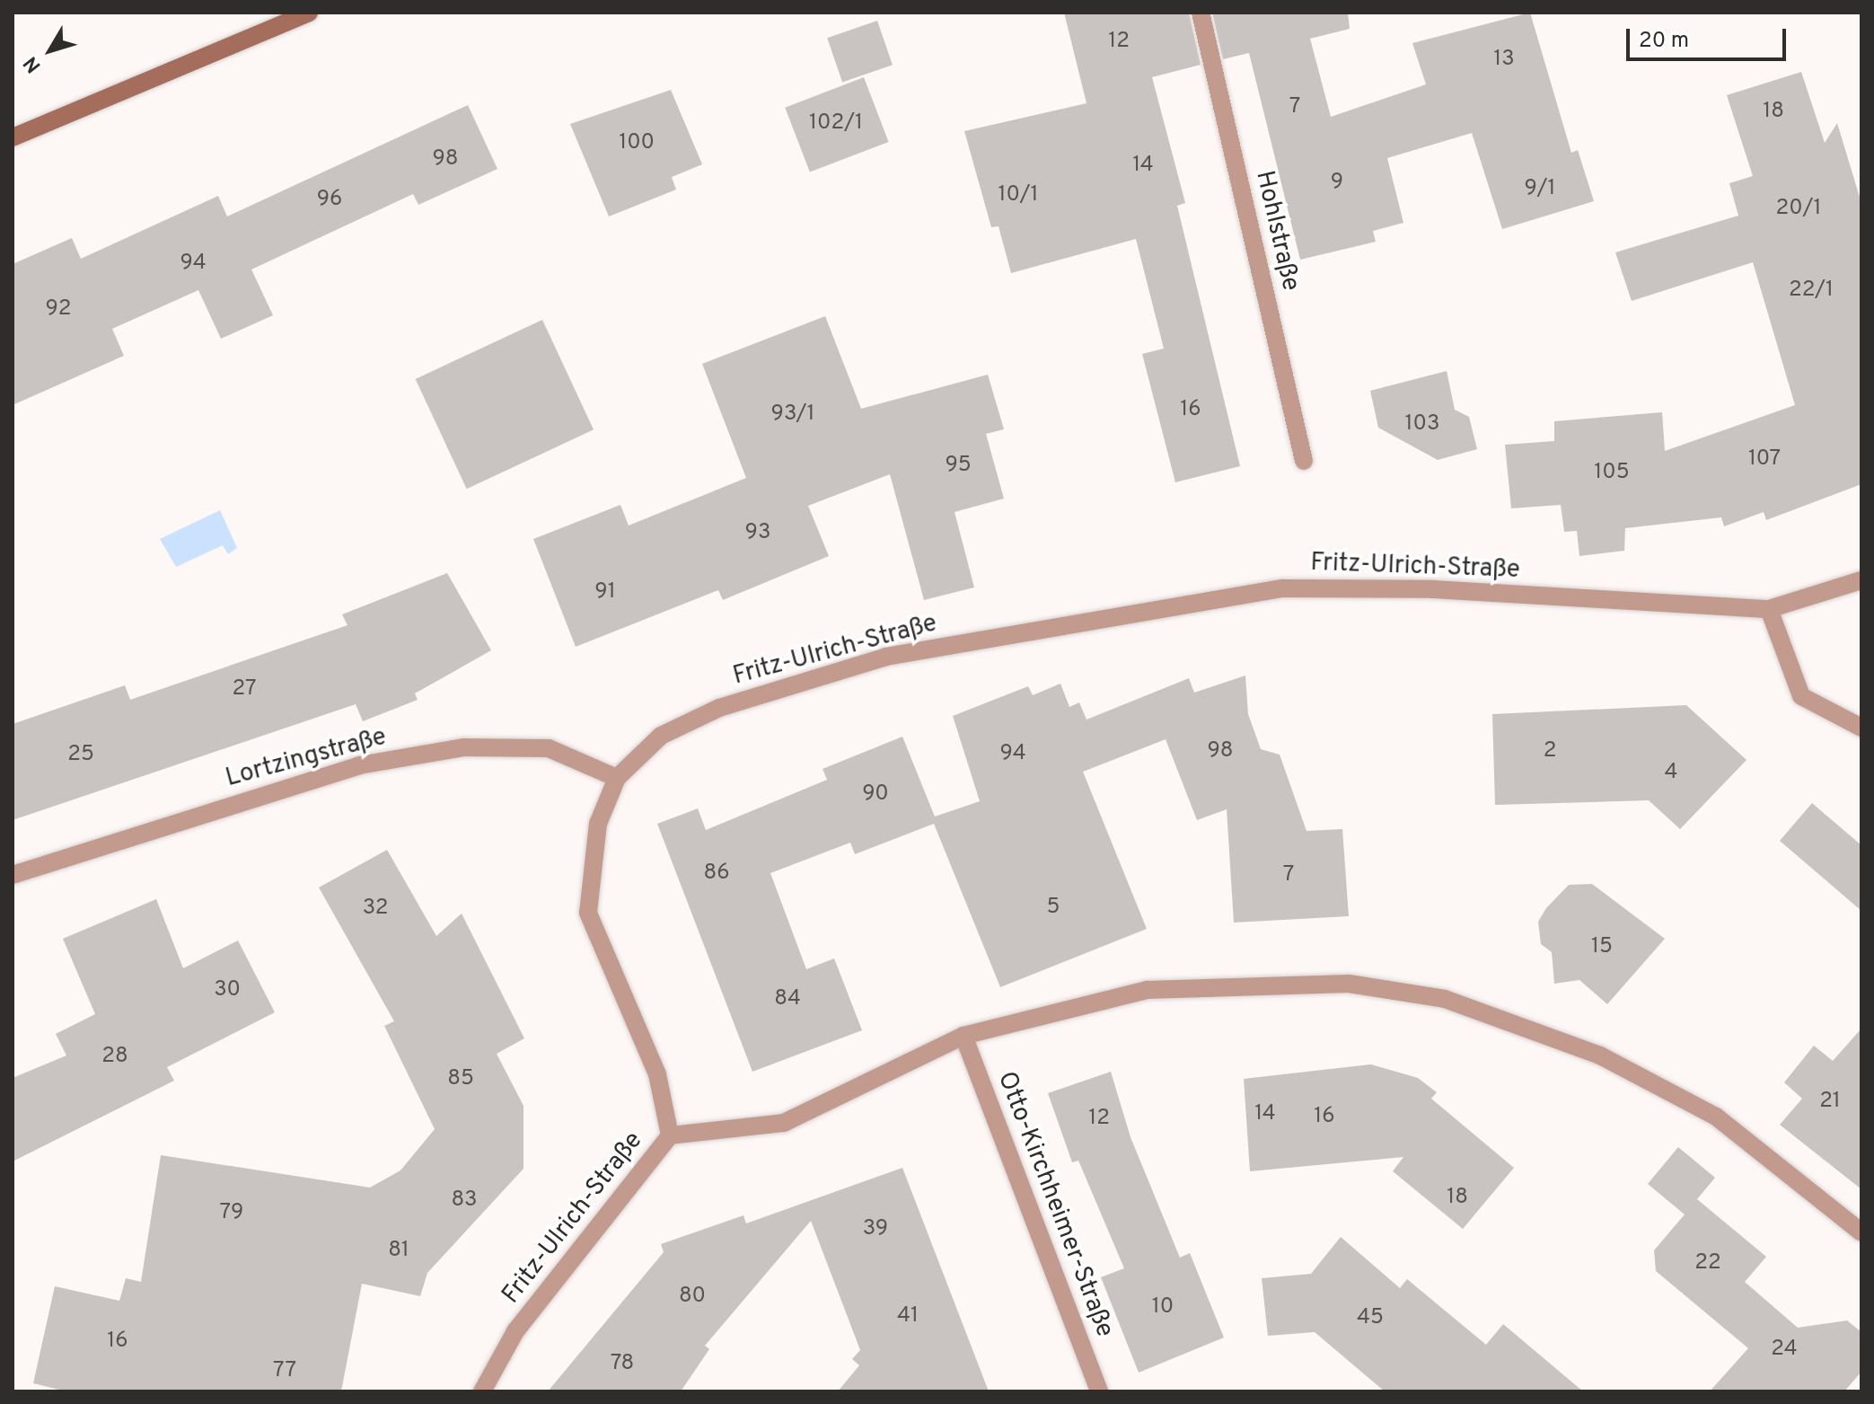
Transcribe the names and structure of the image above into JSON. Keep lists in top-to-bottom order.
{
  "streets": {
    "street": [
      "Hohlstraße",
      "Fritz-Ulrich-Straße",
      "Lortzingstraße",
      "Otto-Kirchheimer-Straße"
    ]
  },
  "crossings": [
    ["Fritz-Ulrich-Straße", "Lortzingstraße"]
  ],
  "house_numbers": [
    "12",
    "13",
    "7",
    "18",
    "102/1",
    "100",
    "98",
    "14",
    "9",
    "9/1",
    "10/1",
    "96",
    "20/1",
    "94",
    "22/1",
    "92",
    "16",
    "93/1",
    "103",
    "107",
    "95",
    "105",
    "93",
    "91",
    "27",
    "98",
    "2",
    "94",
    "25",
    "4",
    "90",
    "86",
    "7",
    "5",
    "32",
    "15",
    "30",
    "84",
    "28",
    "85",
    "21",
    "14",
    "16",
    "12",
    "18",
    "83",
    "79",
    "39",
    "81",
    "22",
    "80",
    "10",
    "41",
    "45",
    "16",
    "24",
    "78",
    "77"
  ],
  "scale_bar": "20 m",
  "north": "bottom left"
}
